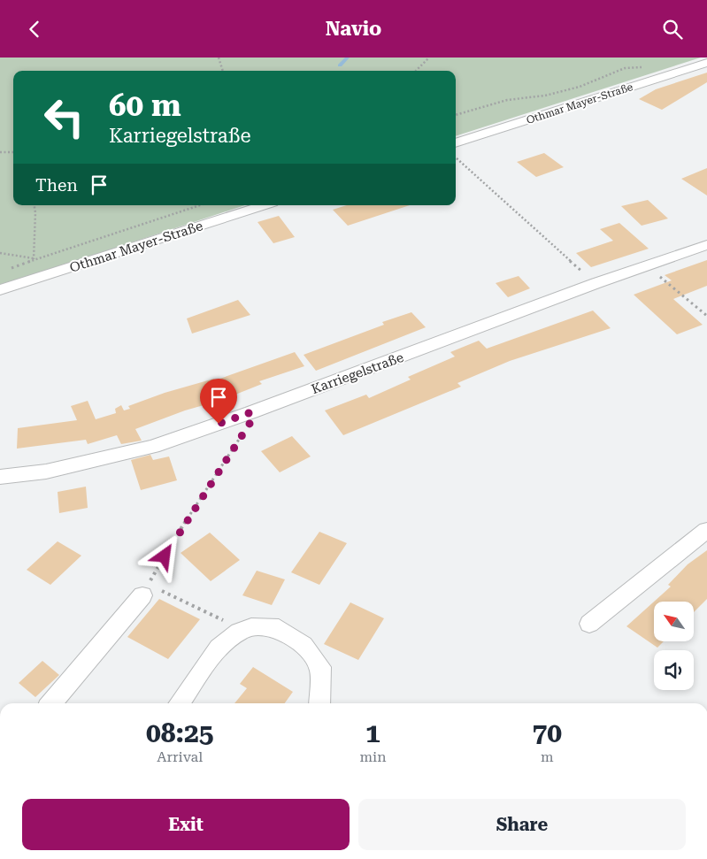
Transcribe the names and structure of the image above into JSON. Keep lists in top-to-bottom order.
{
  "streets": {
    "street": ["Othmar Mayer-Straße", "Karriegelstraße"]
  },
  "north": "top left",
  "page": {
    "header": "Navio",
    "turn": ["60 m", "Karriegelstraße"],
    "then": "Then",
    "eta": [
      "08:25",
      "Arrival",
      "1",
      "min",
      "70",
      "m"
    ],
    "buttons": ["Exit", "Share"]
  }
}
